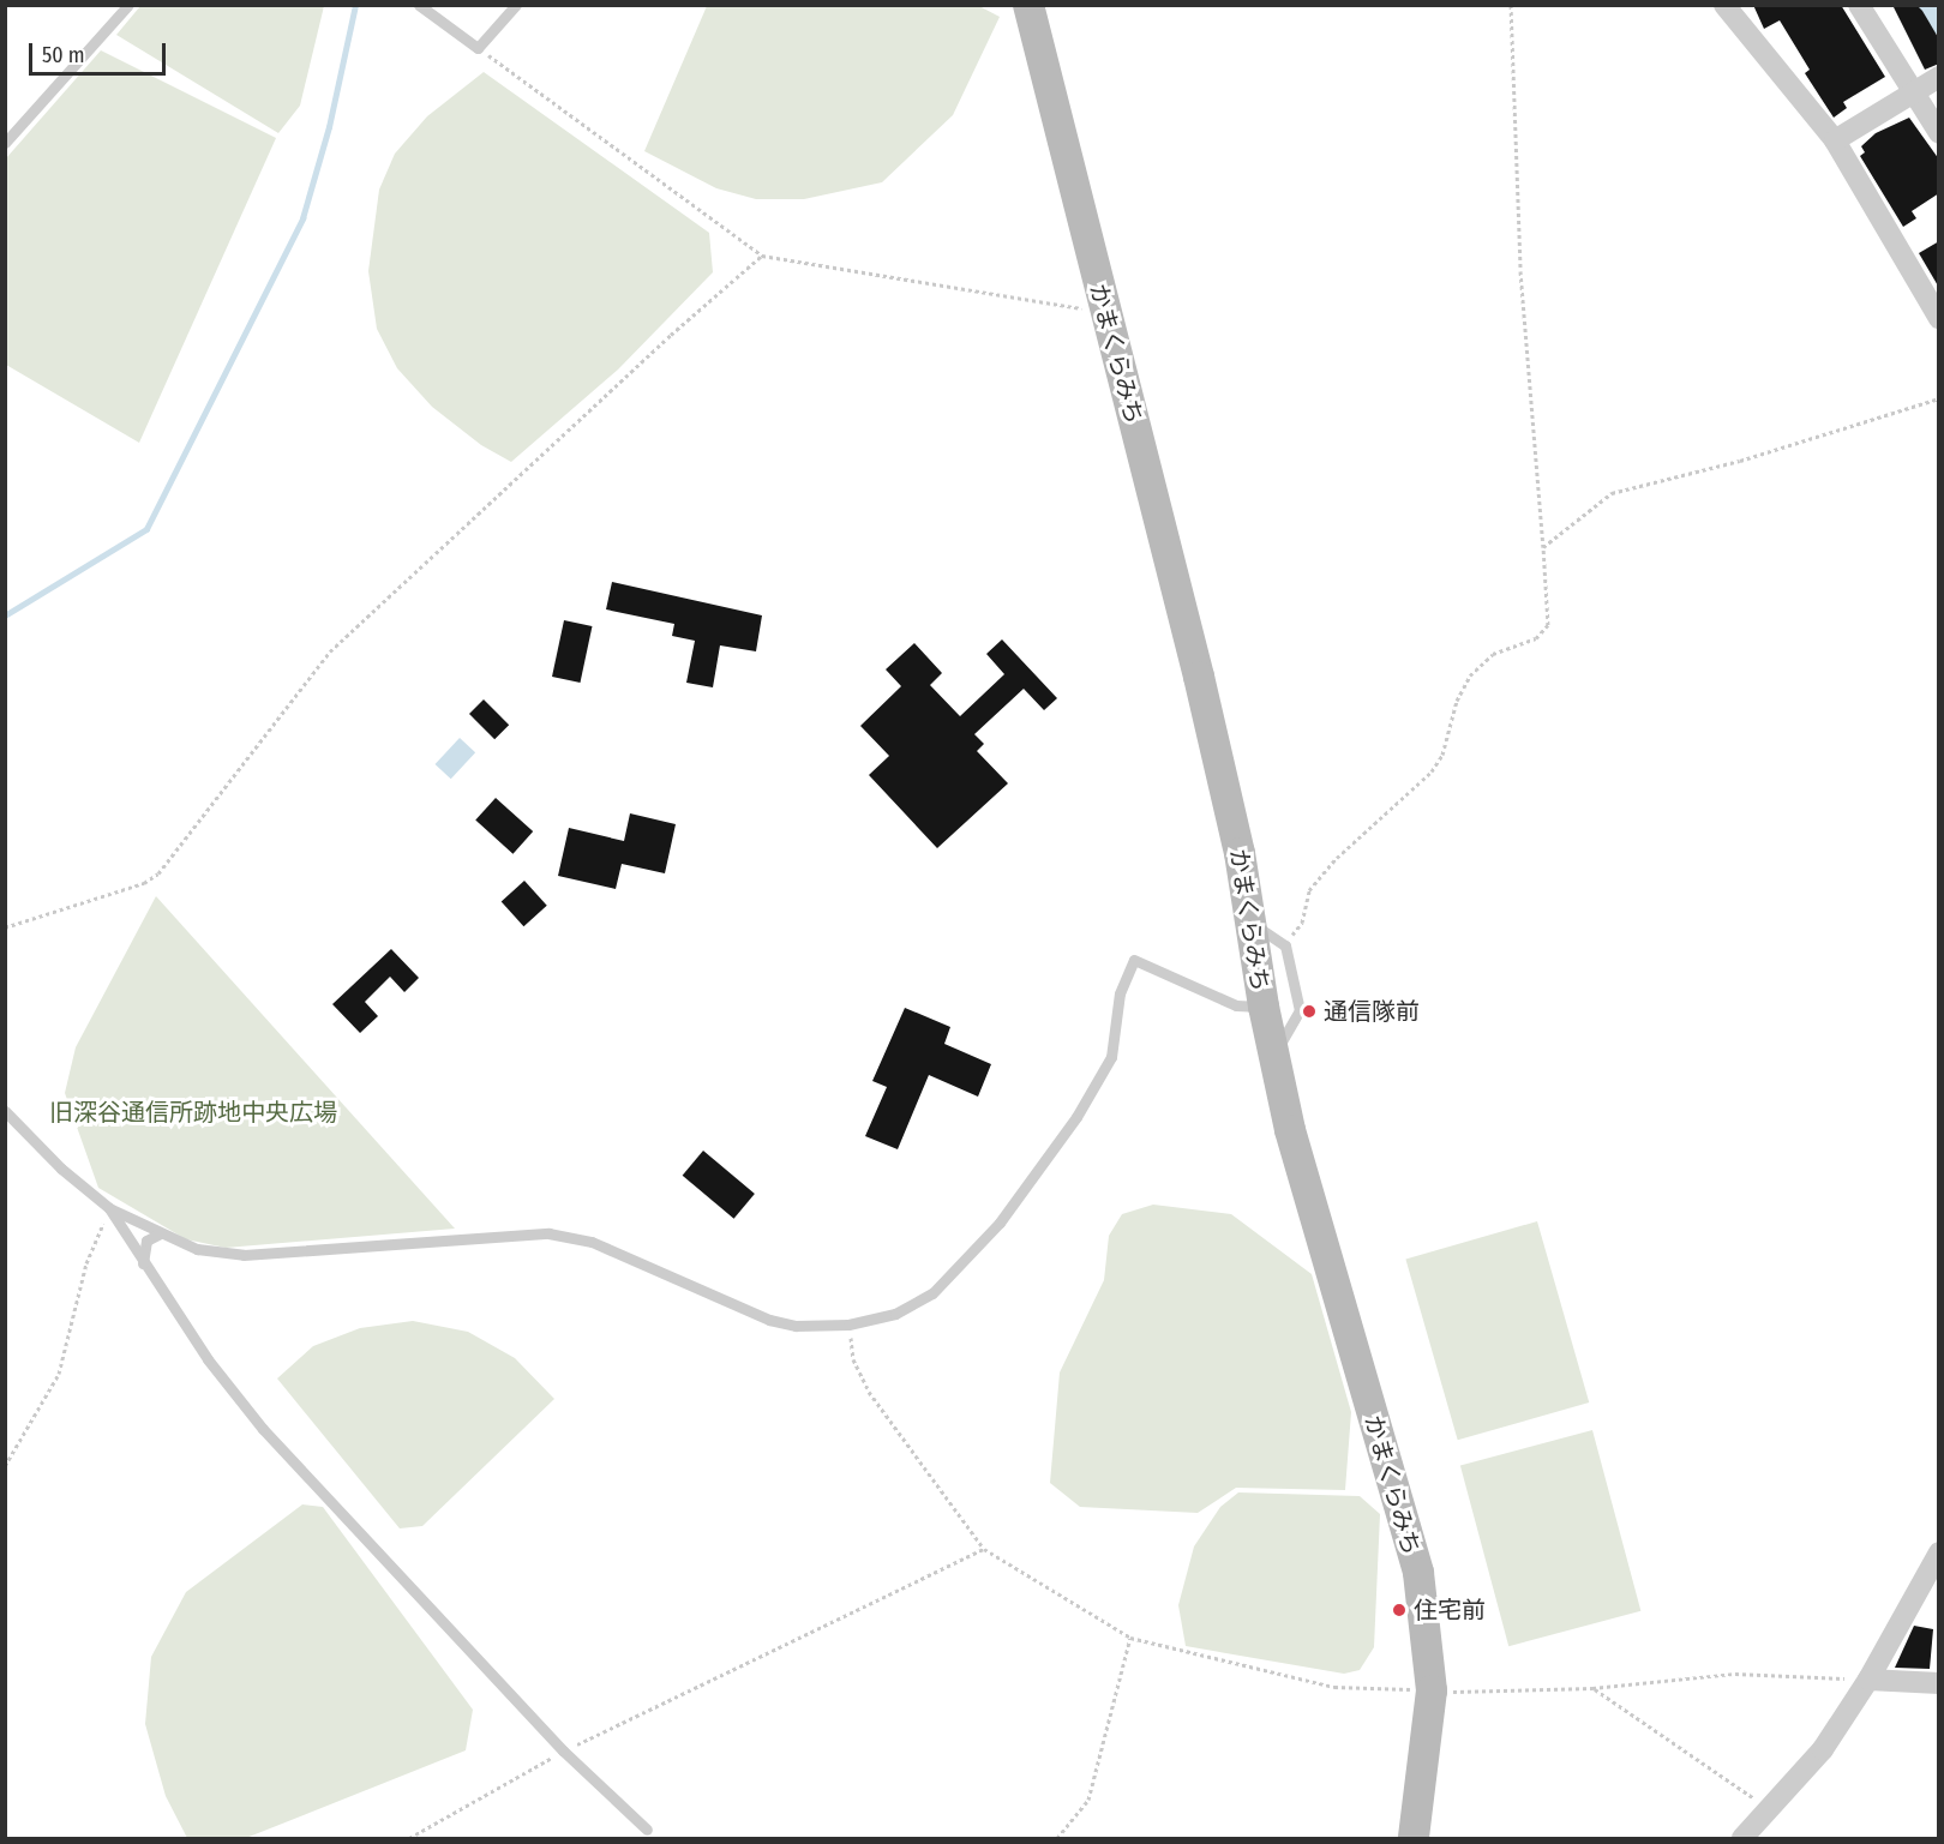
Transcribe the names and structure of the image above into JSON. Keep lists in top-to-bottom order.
{
  "streets": {
    "main road": ["かまくらみち"]
  },
  "parks": ["旧深谷通信所跡地中央広場"],
  "places": ["通信隊前", "住宅前"],
  "scale_bar": "50 m"
}
